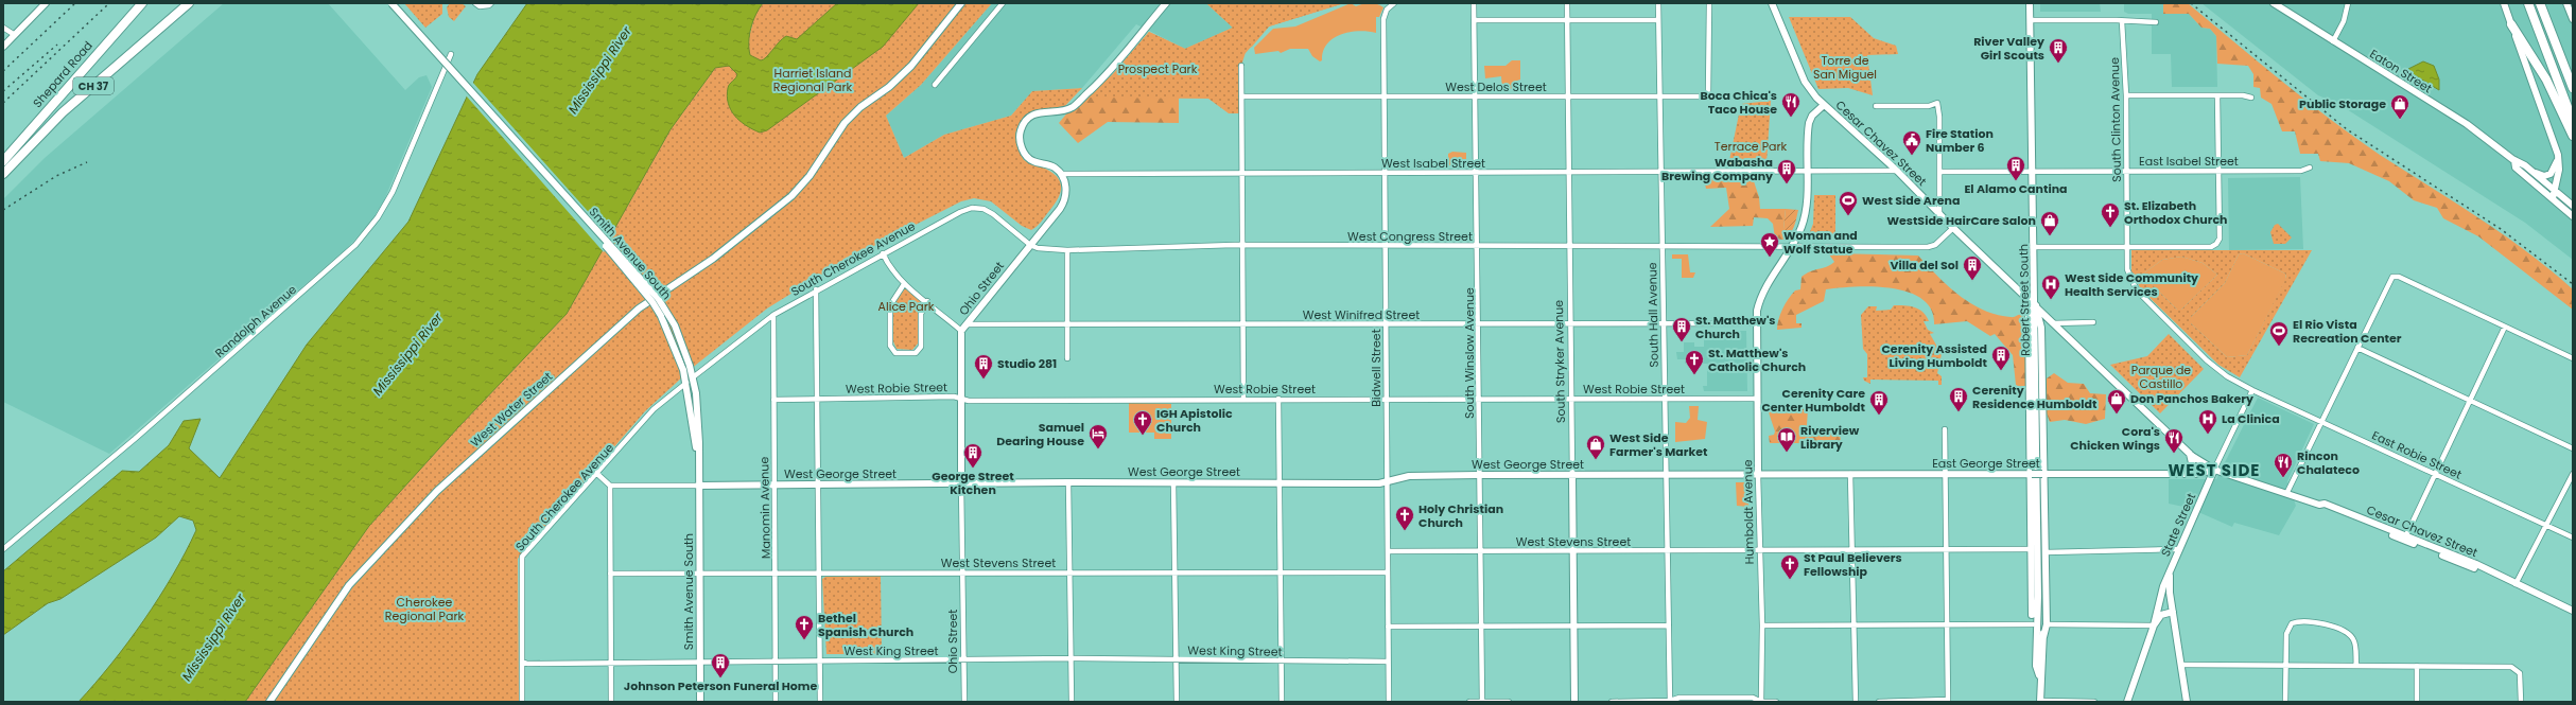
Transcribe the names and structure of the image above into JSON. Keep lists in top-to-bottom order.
{
  "streets": {
    "highway": ["Shepard Road", "CH 37"],
    "street": [
      "Eaton Street",
      "West Delos Street",
      "South Clinton Avenue",
      "Cesar Chavez Street",
      "East Isabel Street",
      "West Isabel Street",
      "West Congress Street",
      "Smith Avenue South",
      "South Cherokee Avenue",
      "Ohio Street",
      "Robert Street South",
      "West Winifred Street",
      "South Hall Avenue",
      "Randolph Avenue",
      "South Winslow Avenue",
      "South Stryker Avenue",
      "Bidwell Street",
      "West Robie Street",
      "West Water Street",
      "East Robie Street",
      "East George Street",
      "West George Street",
      "Manomin Avenue",
      "Humboldt Avenue",
      "State Street",
      "West Stevens Street",
      "West King Street"
    ]
  },
  "crossings": [
    ["West Delos Street", "South Hall Avenue"],
    ["West Delos Street", "South Winslow Avenue"],
    ["West Delos Street", "South Stryker Avenue"],
    ["West Delos Street", "Bidwell Street"],
    ["South Clinton Avenue", "East Isabel Street"],
    ["South Clinton Avenue", "East Robie Street"],
    ["South Clinton Avenue", "State Street"],
    ["Cesar Chavez Street", "West Congress Street"],
    ["Cesar Chavez Street", "Robert Street South"],
    ["Cesar Chavez Street", "East George Street"],
    ["Cesar Chavez Street", "Humboldt Avenue"],
    ["Cesar Chavez Street", "State Street"],
    ["East Isabel Street", "Robert Street South"],
    ["West Isabel Street", "Ohio Street"],
    ["West Isabel Street", "South Hall Avenue"],
    ["West Isabel Street", "South Winslow Avenue"],
    ["West Isabel Street", "South Stryker Avenue"],
    ["West Isabel Street", "Bidwell Street"],
    ["West Isabel Street", "Humboldt Avenue"],
    ["West Congress Street", "South Cherokee Avenue"],
    ["West Congress Street", "Ohio Street"],
    ["West Congress Street", "South Hall Avenue"],
    ["West Congress Street", "South Winslow Avenue"],
    ["West Congress Street", "South Stryker Avenue"],
    ["West Congress Street", "Bidwell Street"],
    ["West Congress Street", "Humboldt Avenue"],
    ["Smith Avenue South", "South Cherokee Avenue"],
    ["Smith Avenue South", "West George Street"],
    ["Smith Avenue South", "West Stevens Street"],
    ["Smith Avenue South", "West King Street"],
    ["South Cherokee Avenue", "Ohio Street"],
    ["South Cherokee Avenue", "Manomin Avenue"],
    ["South Cherokee Avenue", "West King Street"],
    ["Ohio Street", "West Winifred Street"],
    ["Ohio Street", "West Robie Street"],
    ["Ohio Street", "West George Street"],
    ["Ohio Street", "West Stevens Street"],
    ["Ohio Street", "West King Street"],
    ["West Winifred Street", "South Hall Avenue"],
    ["West Winifred Street", "South Winslow Avenue"],
    ["West Winifred Street", "South Stryker Avenue"],
    ["West Winifred Street", "Bidwell Street"],
    ["West Winifred Street", "Humboldt Avenue"],
    ["South Hall Avenue", "West Robie Street"],
    ["South Hall Avenue", "West George Street"],
    ["South Hall Avenue", "West Stevens Street"],
    ["South Winslow Avenue", "West Robie Street"],
    ["South Winslow Avenue", "West George Street"],
    ["South Winslow Avenue", "West Stevens Street"],
    ["South Stryker Avenue", "West Robie Street"],
    ["South Stryker Avenue", "West George Street"],
    ["South Stryker Avenue", "West Stevens Street"],
    ["Bidwell Street", "West Robie Street"],
    ["Bidwell Street", "West George Street"],
    ["Bidwell Street", "West Stevens Street"],
    ["Bidwell Street", "West King Street"],
    ["West Robie Street", "Manomin Avenue"],
    ["West Robie Street", "Humboldt Avenue"],
    ["East Robie Street", "State Street"],
    ["East George Street", "West George Street"],
    ["East George Street", "Humboldt Avenue"],
    ["East George Street", "State Street"],
    ["West George Street", "Manomin Avenue"],
    ["West George Street", "Humboldt Avenue"],
    ["Manomin Avenue", "West Stevens Street"],
    ["Manomin Avenue", "West King Street"],
    ["Humboldt Avenue", "West Stevens Street"]
  ],
  "districts": ["WEST SIDE"],
  "water": ["Mississippi River"],
  "parks": [
    "Torre de San Miguel",
    "Prospect Park",
    "Harriet Island Regional Park",
    "Terrace Park",
    "Alice Park",
    "Parque de Castillo",
    "Cherokee Regional Park"
  ],
  "places": {
    "building": [
      "River Valley Girl Scouts",
      "El Alamo Cantina",
      "Wabasha Brewing Company",
      "Villa del Sol",
      "St. Matthew's Church",
      "Cerenity Assisted Living Humboldt",
      "Studio 281",
      "Cerenity Residence Humboldt",
      "Cerenity Care Center Humboldt",
      "George Street Kitchen",
      "Johnson Peterson Funeral Home"
    ],
    "restaurant": ["Boca Chica's Taco House", "Cora's Chicken Wings", "Rincon Chalateco"],
    "shop": [
      "Public Storage",
      "WestSide HairCare Salon",
      "Don Panchos Bakery",
      "West Side Farmer's Market"
    ],
    "public building": ["Fire Station Number 6"],
    "sports": ["West Side Arena", "El Rio Vista Recreation Center"],
    "church": [
      "St. Elizabeth Orthodox Church",
      "St. Matthew's Catholic Church",
      "IGH Apistolic Church",
      "Holy Christian Church",
      "St Paul Believers Fellowship",
      "Bethel Spanish Church"
    ],
    "place": ["Woman and Wolf Statue"],
    "hospital": ["West Side Community Health Services", "La Clinica"],
    "hotel": ["Samuel Dearing House"],
    "library": ["Riverview Library"]
  }
}
